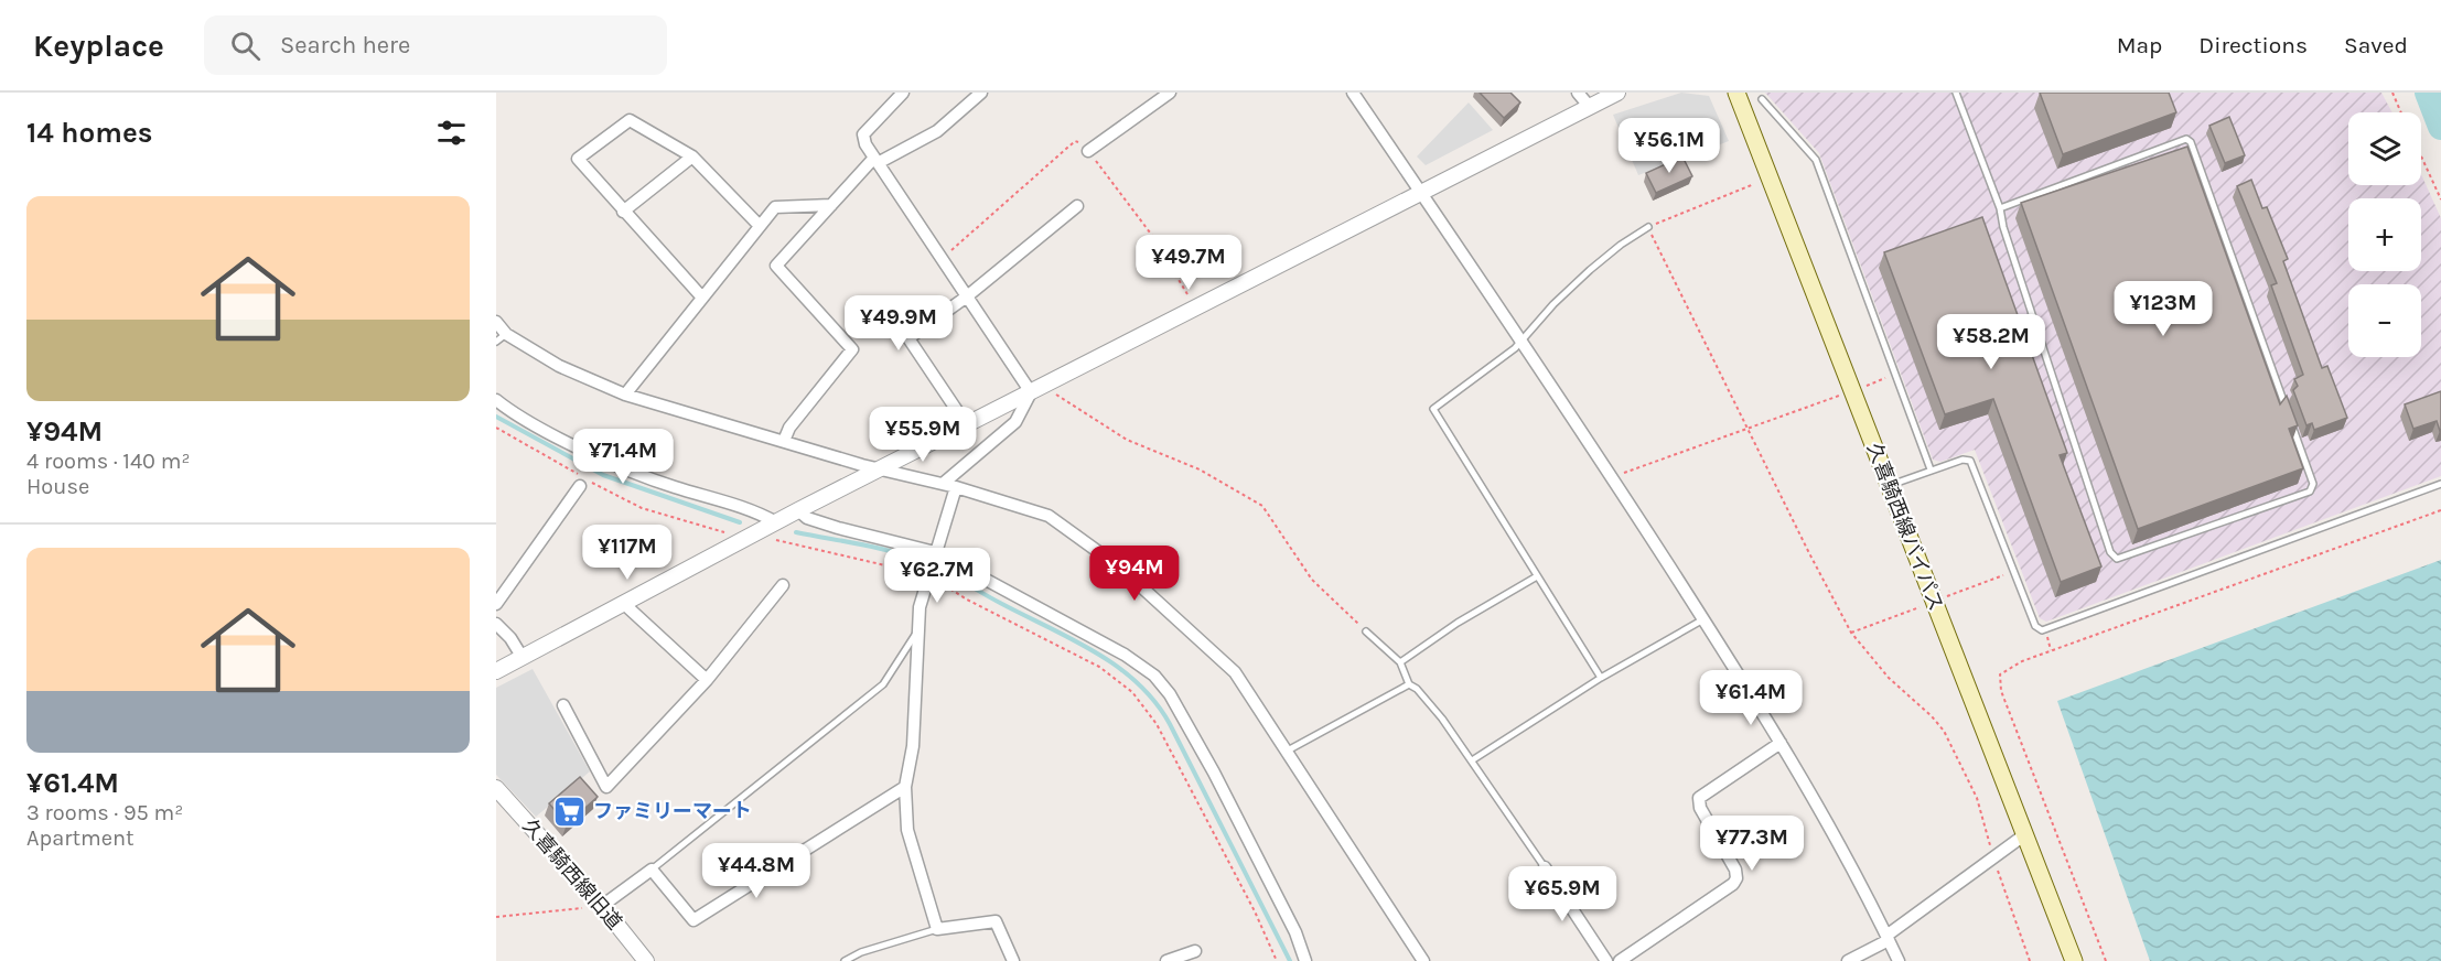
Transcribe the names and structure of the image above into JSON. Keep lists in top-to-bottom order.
{
  "streets": {
    "main road": ["久喜騎西線バイパス"],
    "street": ["久喜騎西線旧道"]
  },
  "places": {
    "supermarket": ["ファミリーマート"]
  },
  "page": {
    "header": "Keyplace",
    "search": "Search here",
    "nav": ["Map", "Directions", "Saved"],
    "heading": "14 homes",
    "map_buttons": ["+", "−"],
    "price": [
      "¥56.1M",
      "¥49.7M",
      "¥123M",
      "¥49.9M",
      "¥58.2M",
      "¥55.9M",
      "¥71.4M",
      "¥117M",
      "¥94M",
      "¥62.7M",
      "¥61.4M",
      "¥77.3M",
      "¥44.8M",
      "¥65.9M"
    ],
    "list": [
      {
        "name": "¥94M",
        "note": "4 rooms · 140 m² · House"
      },
      {
        "name": "¥61.4M",
        "note": "3 rooms · 95 m² · Apartment"
      }
    ]
  }
}
